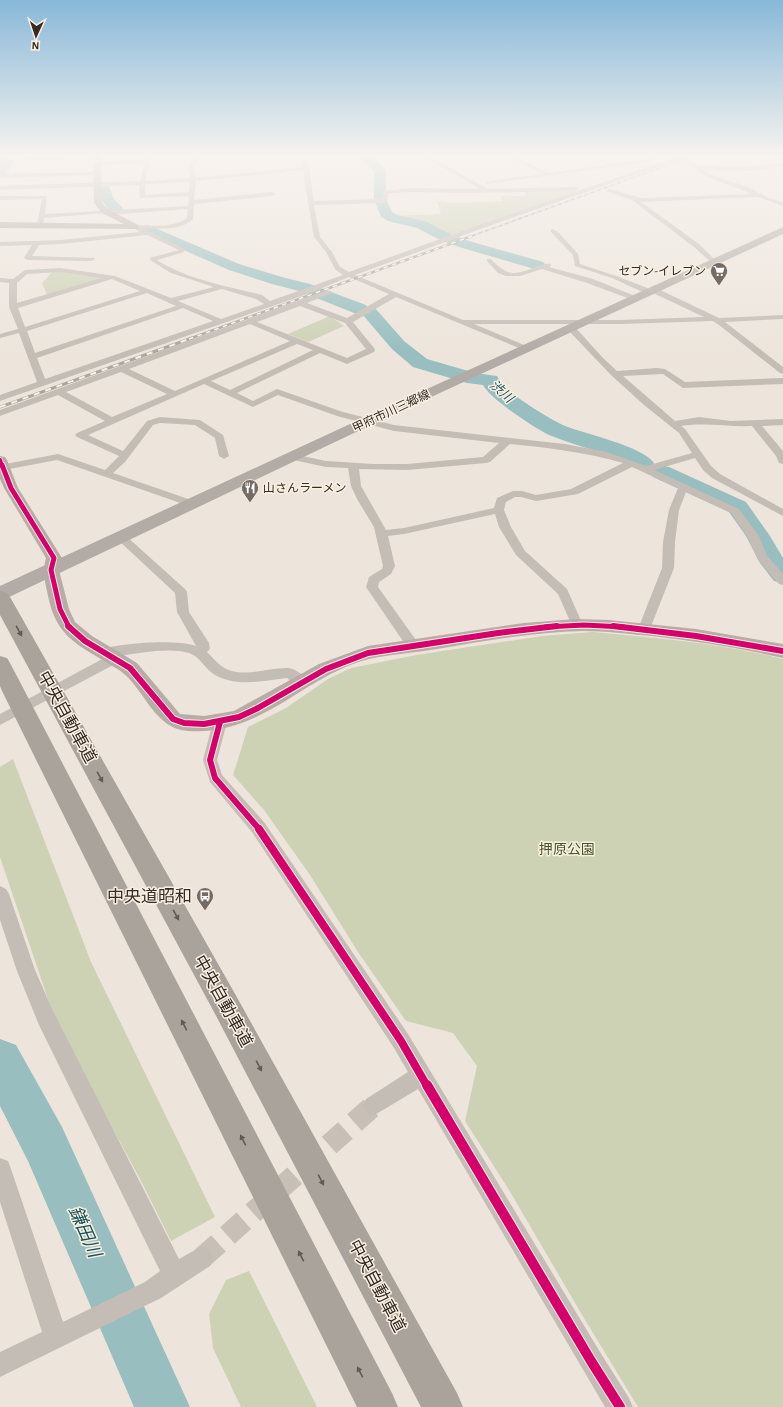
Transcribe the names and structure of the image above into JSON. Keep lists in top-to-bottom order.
{
  "streets": {
    "highway": ["中央自動車道"],
    "main road": ["甲府市川三郷線"]
  },
  "water": ["渋川", "鎌田川"],
  "parks": ["押原公園"],
  "places": {
    "supermarket": ["セブン-イレブン"],
    "restaurant": ["山さんラーメン"],
    "bus stop": ["中央道昭和"]
  },
  "north": "bottom"
}
